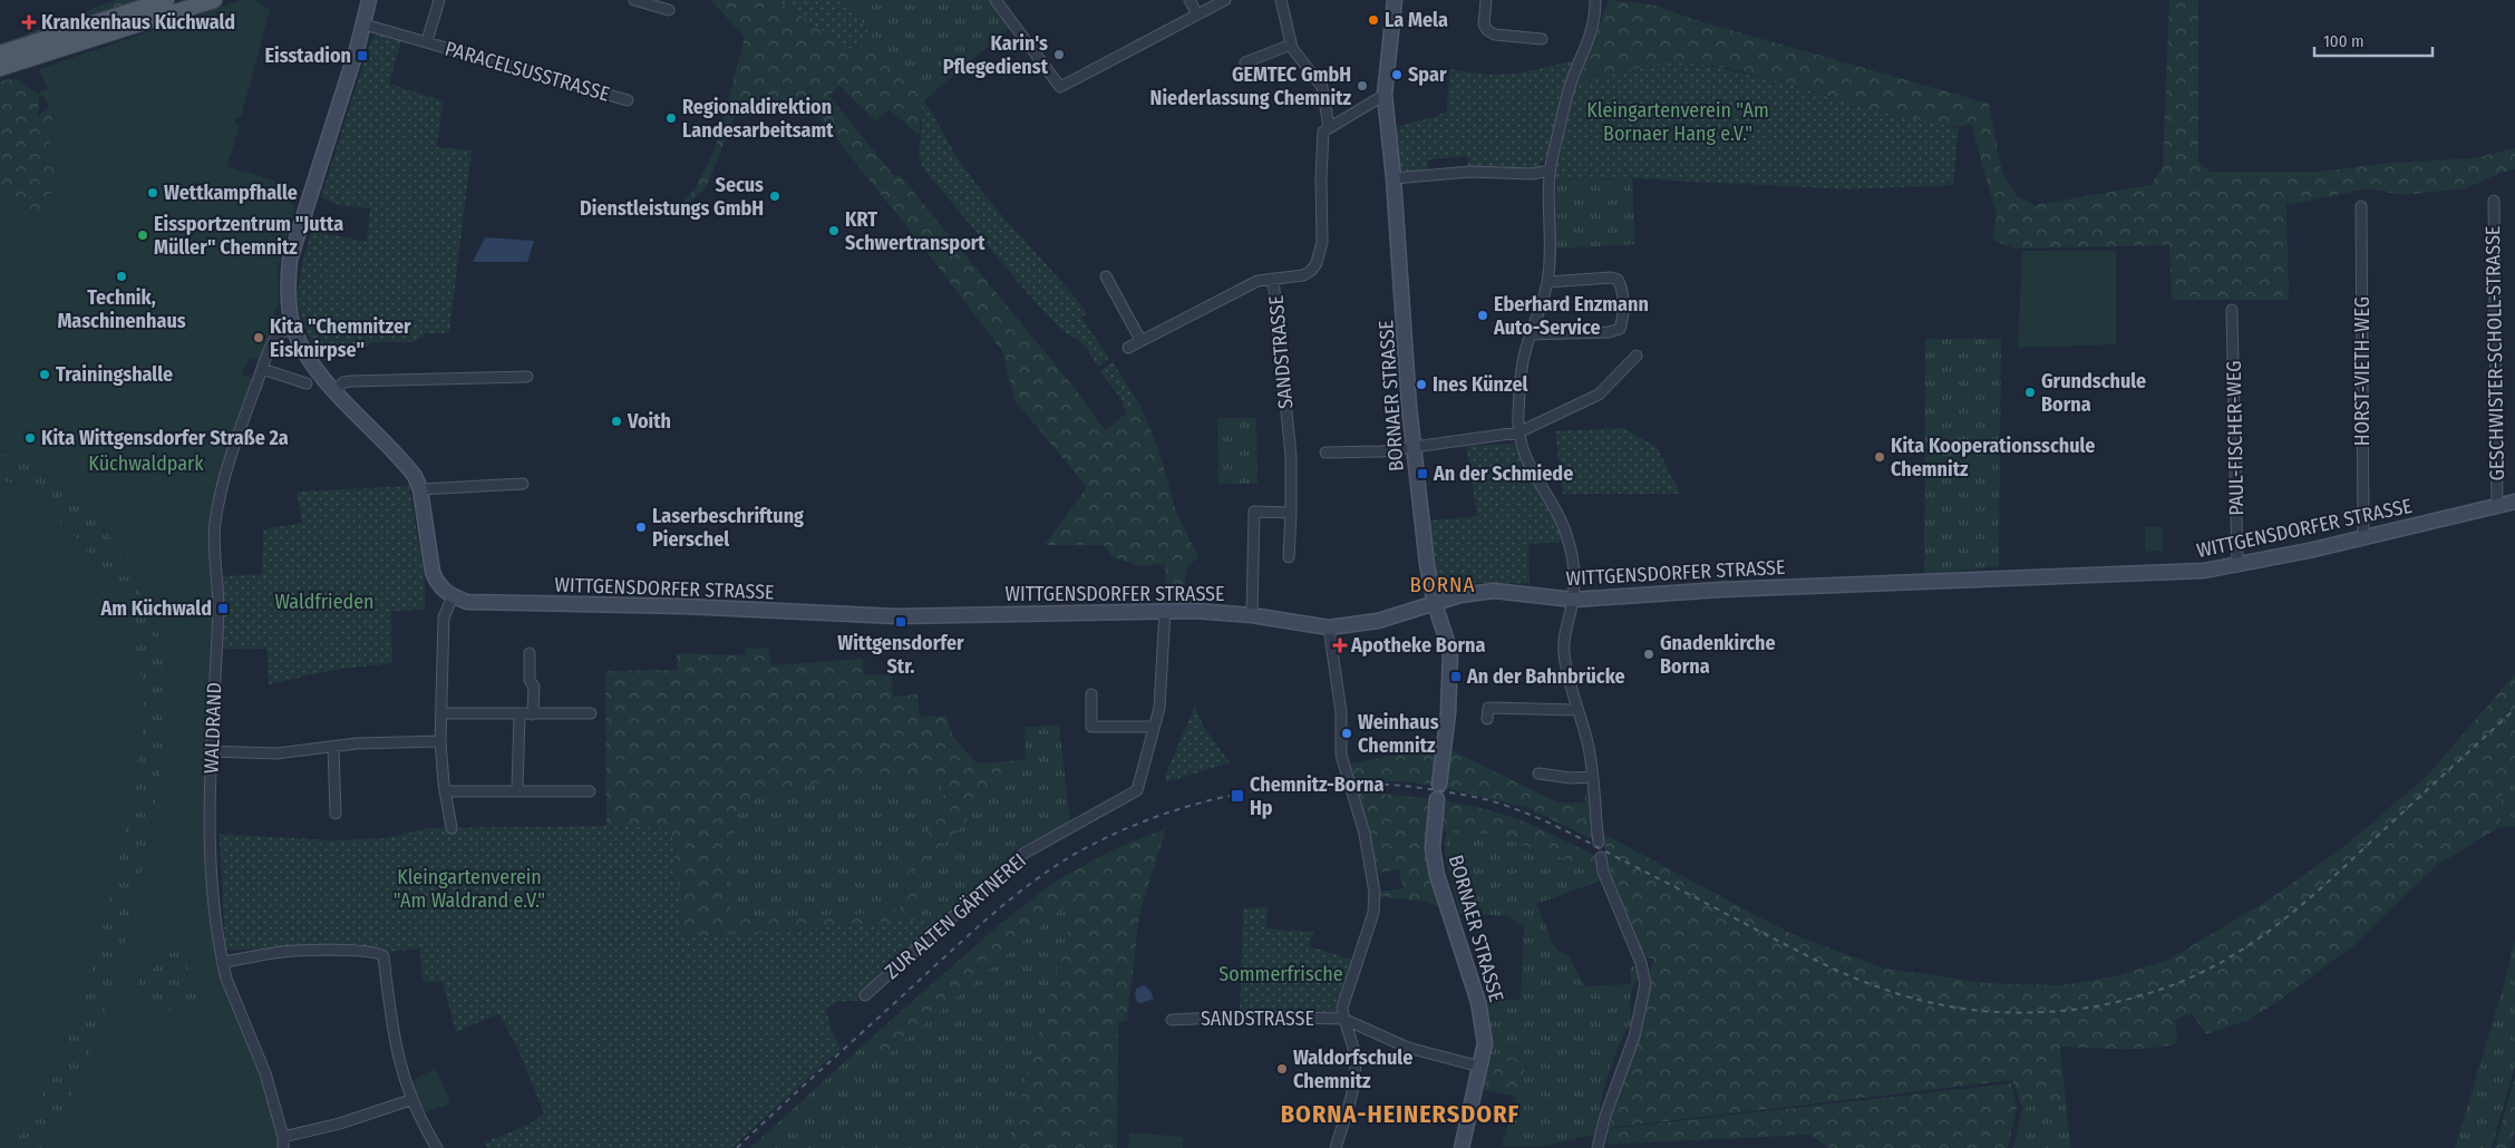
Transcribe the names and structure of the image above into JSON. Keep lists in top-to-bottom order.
{
  "streets": {
    "street": [
      "PARACELSUSSTRASSE",
      "SANDSTRASSE",
      "GESCHWISTER-SCHOLL-STRASSE",
      "HORST-VIETH-WEG",
      "BORNAER STRASSE",
      "PAUL-FISCHER-WEG",
      "WITTGENSDORFER STRASSE",
      "WALDRAND",
      "ZUR ALTEN GÄRTNEREI"
    ]
  },
  "crossings": [
    ["SANDSTRASSE", "BORNAER STRASSE"],
    ["SANDSTRASSE", "WITTGENSDORFER STRASSE"],
    ["GESCHWISTER-SCHOLL-STRASSE", "WITTGENSDORFER STRASSE"],
    ["HORST-VIETH-WEG", "WITTGENSDORFER STRASSE"],
    ["BORNAER STRASSE", "WITTGENSDORFER STRASSE"],
    ["PAUL-FISCHER-WEG", "WITTGENSDORFER STRASSE"],
    ["WITTGENSDORFER STRASSE", "ZUR ALTEN GÄRTNEREI"]
  ],
  "districts": ["BORNA", "BORNA-HEINERSDORF"],
  "parks": [
    "Kleingartenverein \"Am Bornaer Hang e.V.\"",
    "Küchwaldpark",
    "Waldfrieden",
    "Kleingartenverein \"Am Waldrand e.V.\"",
    "Sommerfrische"
  ],
  "places": {
    "other": [
      "La Mela",
      "Karin's Pflegedienst",
      "Spar",
      "GEMTEC GmbH Niederlassung Chemnitz",
      "Regionaldirektion Landesarbeitsamt",
      "Wettkampfhalle",
      "Secus Dienstleistungs GmbH",
      "KRT Schwertransport",
      "Eissportzentrum \"Jutta Müller\" Chemnitz",
      "Technik, Maschinenhaus",
      "Eberhard Enzmann Auto-Service",
      "Kita \"Chemnitzer Eisknirpse\"",
      "Trainingshalle",
      "Ines Künzel",
      "Grundschule Borna",
      "Voith",
      "Kita Wittgensdorfer Straße 2a",
      "Kita Kooperationsschule Chemnitz",
      "Laserbeschriftung Pierschel",
      "Gnadenkirche Borna",
      "Weinhaus Chemnitz",
      "Waldorfschule Chemnitz"
    ],
    "health": ["Krankenhaus Küchwald", "Apotheke Borna"],
    "transit": [
      "Eisstadion",
      "An der Schmiede",
      "Am Küchwald",
      "Wittgensdorfer Str.",
      "An der Bahnbrücke",
      "Chemnitz-Borna Hp"
    ]
  },
  "scale_bar": "100 m"
}
